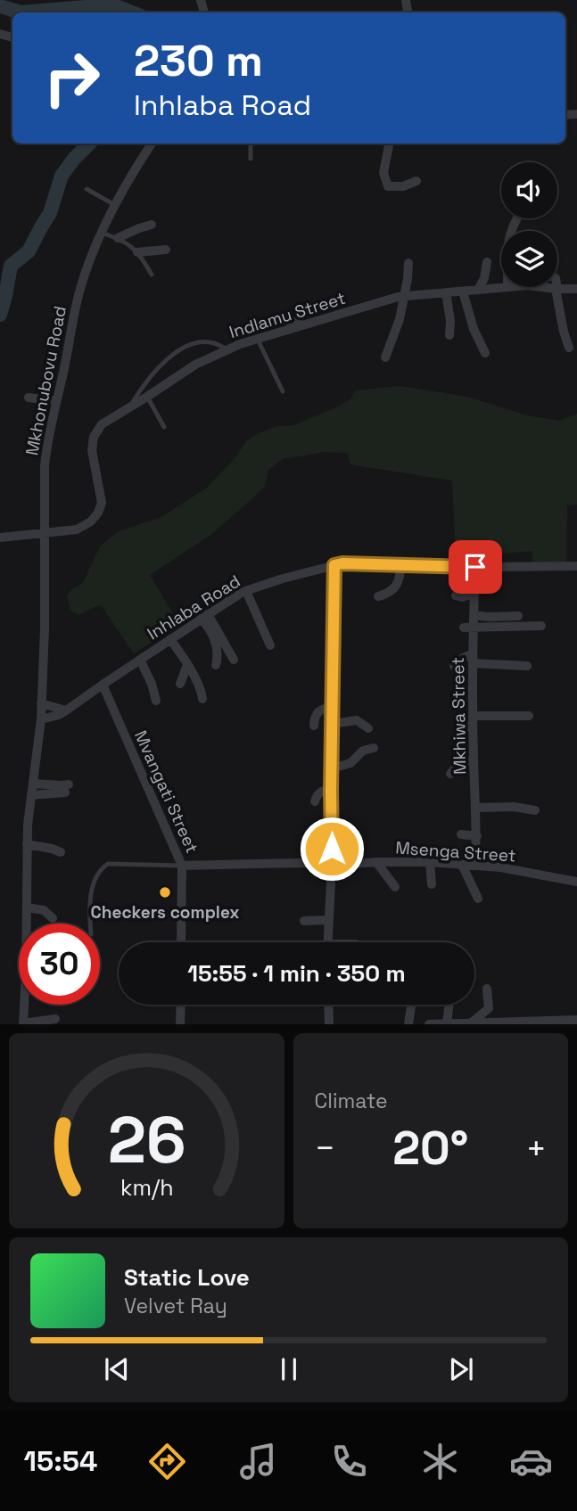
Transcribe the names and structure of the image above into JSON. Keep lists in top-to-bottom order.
{
  "streets": {
    "street": [
      "Indlamu Street",
      "Mkhonubovu Road",
      "Inhlaba Road",
      "Mkhiwa Street",
      "Mvangati Street",
      "Msenga Street"
    ]
  },
  "crossings": [
    ["Indlamu Street", "Mkhonubovu Road"],
    ["Mkhonubovu Road", "Inhlaba Road"],
    ["Inhlaba Road", "Mkhiwa Street"],
    ["Inhlaba Road", "Mvangati Street"],
    ["Mkhiwa Street", "Msenga Street"],
    ["Mvangati Street", "Msenga Street"]
  ],
  "places": ["Checkers complex"],
  "page": {
    "turn": ["230 m", "Inhlaba Road"],
    "limit": "30",
    "trip": "15:55 · 1 min · 350 m",
    "tile": "Climate",
    "heat": ["−", "20°", "+"],
    "song": ["Static Love", "Velvet Ray"],
    "tabs": "15:54",
    "gauge": ["26", "km/h"]
  }
}
